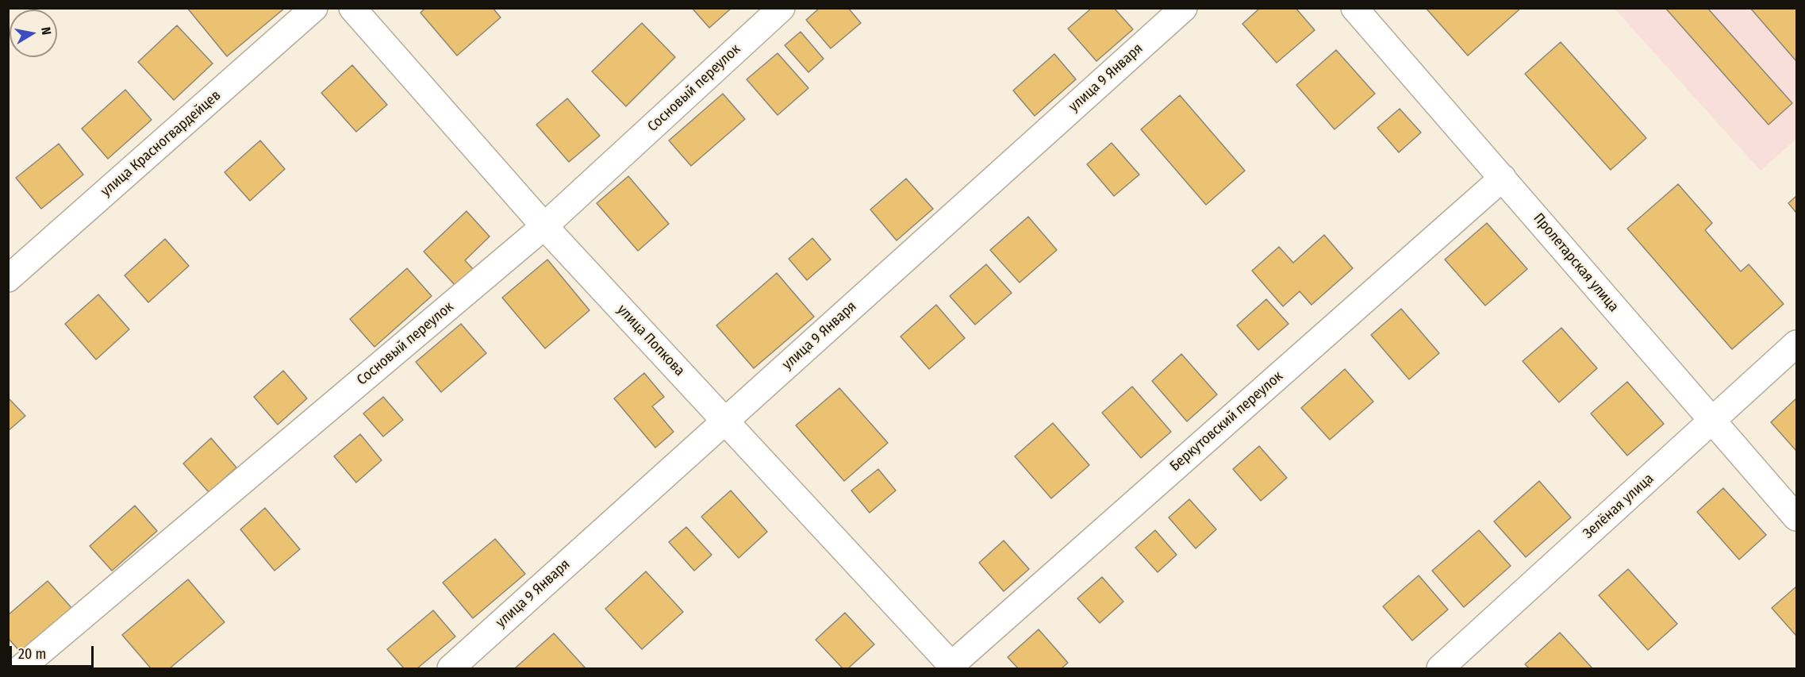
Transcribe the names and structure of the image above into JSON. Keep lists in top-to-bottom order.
{
  "streets": {
    "street": [
      "улица 9 Января",
      "Сосновый переулок",
      "улица Красногвардейцев",
      "Пролетарская улица",
      "улица Попкова",
      "Беркутовский переулок",
      "Зелёная улица"
    ]
  },
  "crossings": [
    ["улица 9 Января", "улица Попкова"],
    ["Сосновый переулок", "улица Попкова"],
    ["Пролетарская улица", "Беркутовский переулок"],
    ["Пролетарская улица", "Зелёная улица"],
    ["улица Попкова", "Беркутовский переулок"]
  ],
  "scale_bar": "20 m",
  "north": "right"
}
